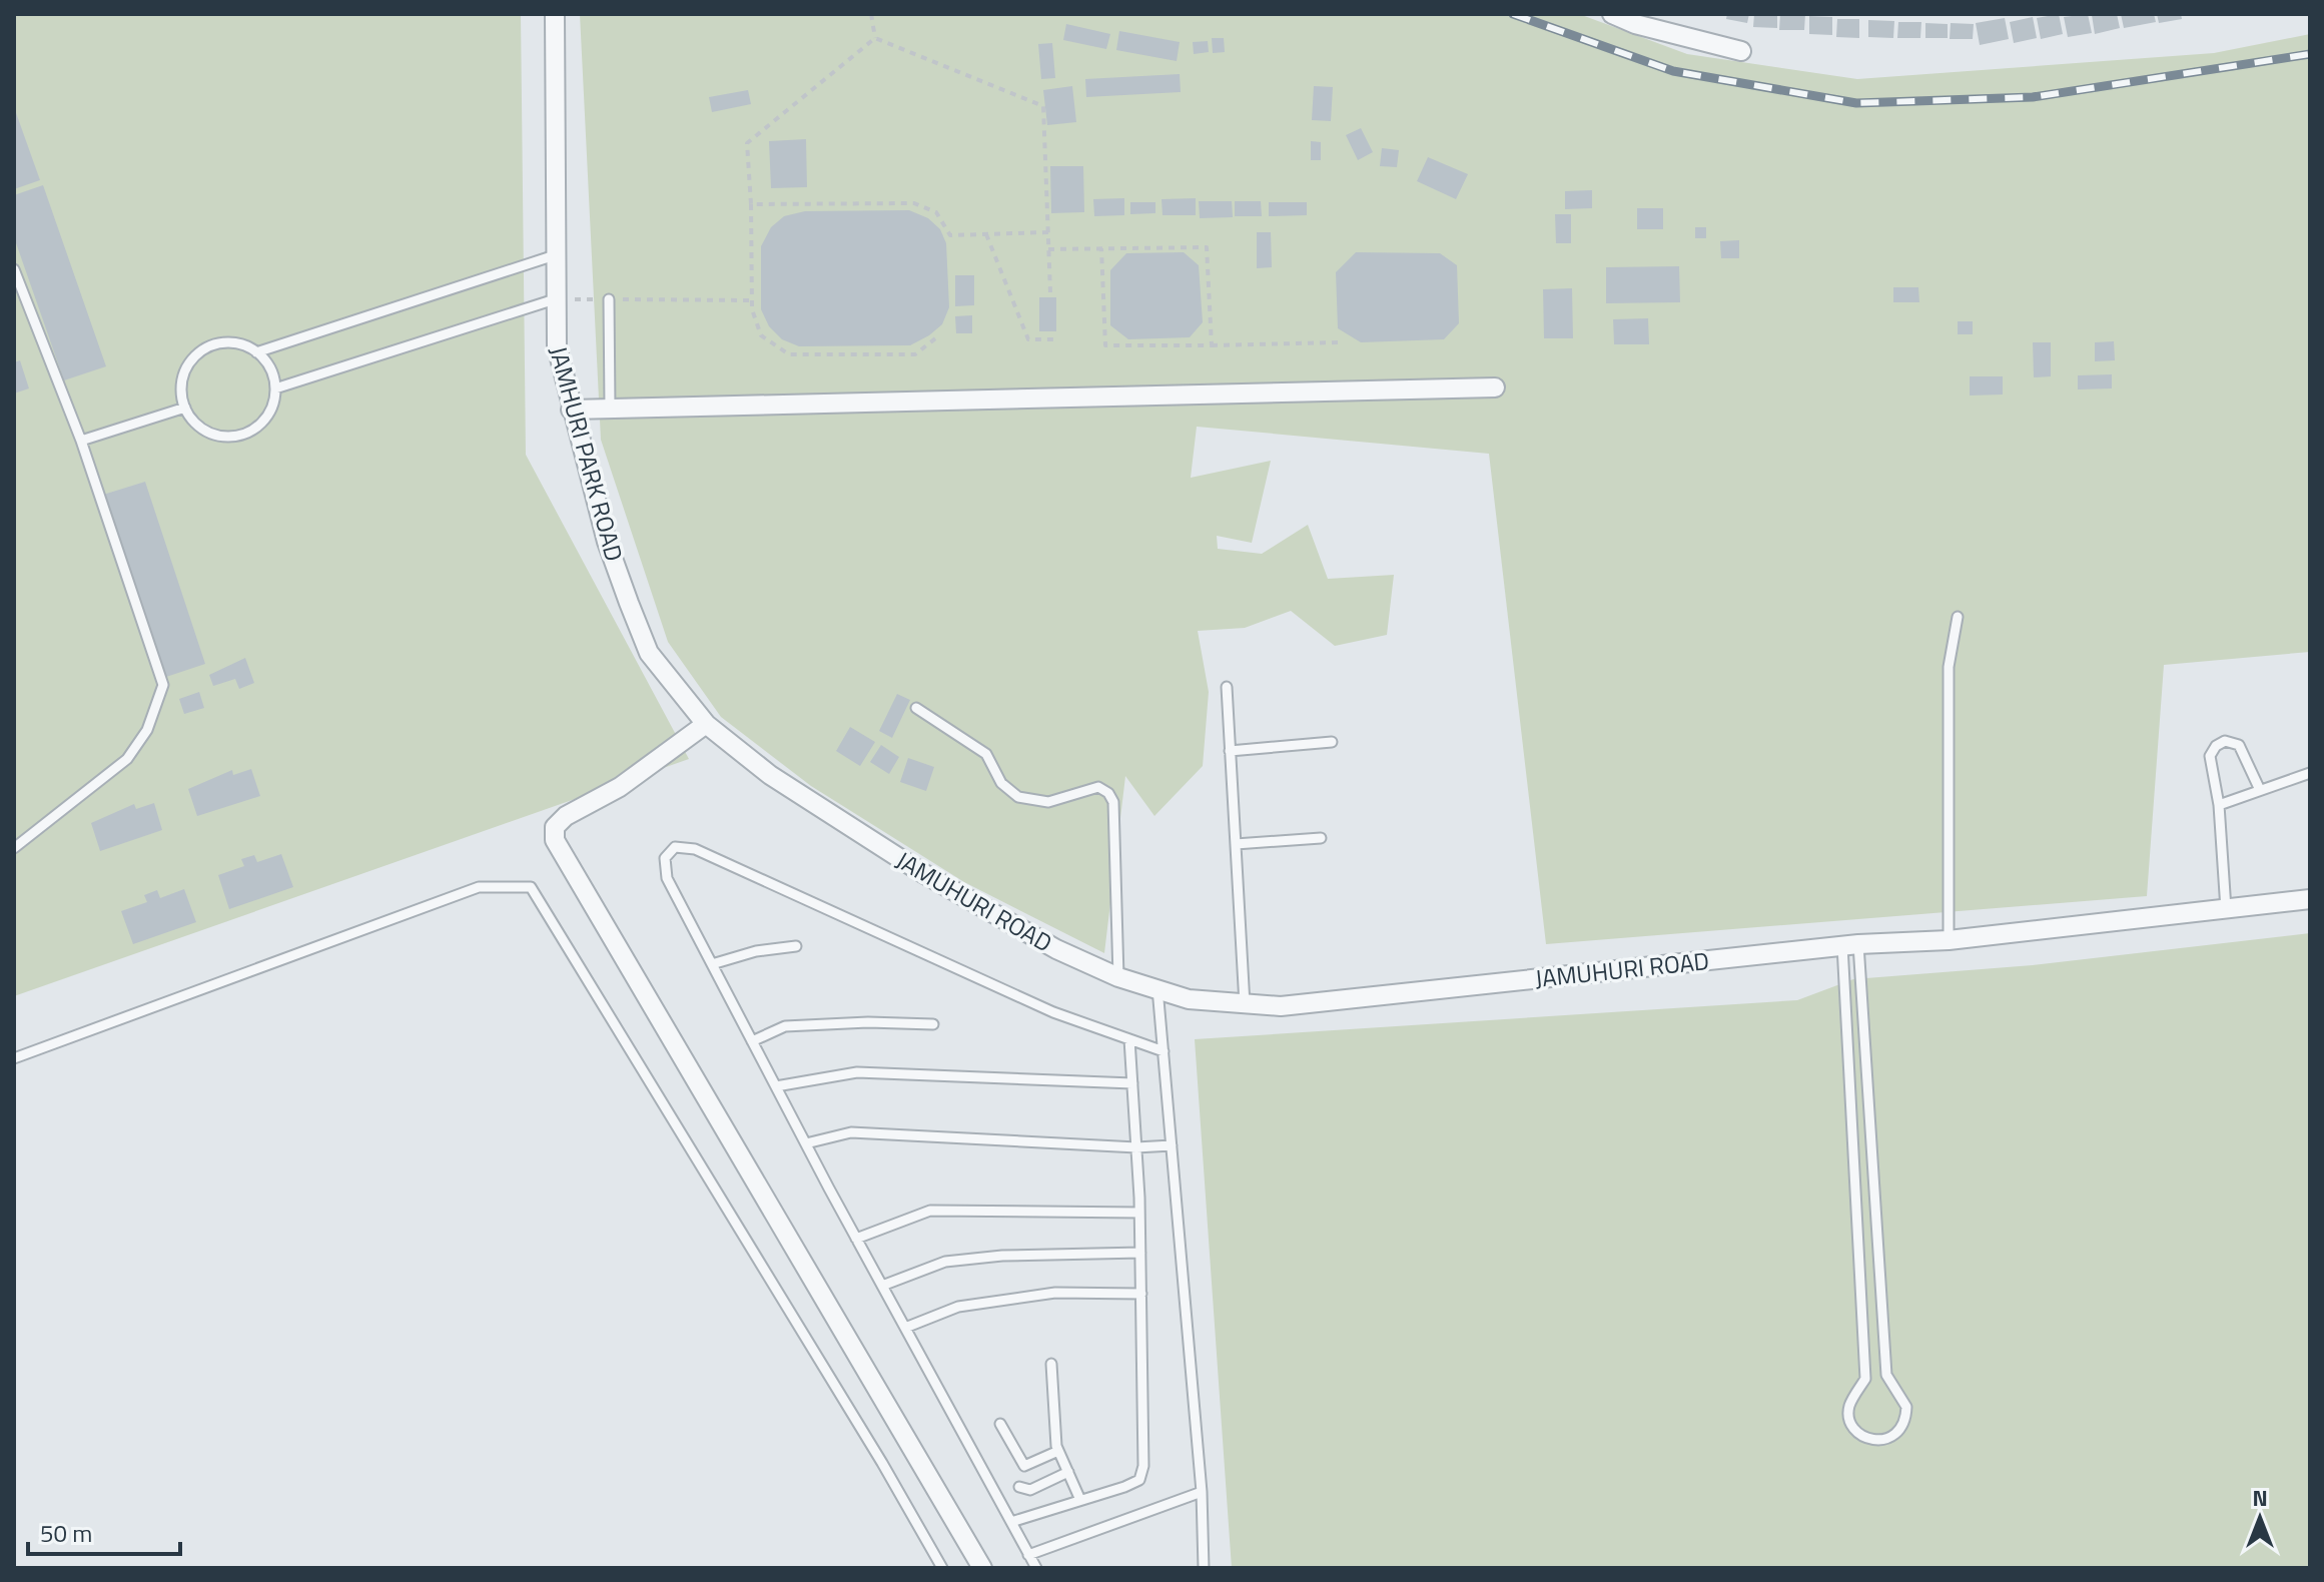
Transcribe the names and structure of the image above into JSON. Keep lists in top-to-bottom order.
{
  "streets": {
    "street": ["JAMHURI PARK ROAD", "JAMUHURI ROAD"]
  },
  "crossings": [
    ["JAMHURI PARK ROAD", "JAMUHURI ROAD"]
  ],
  "scale_bar": "50 m",
  "north": "top"
}
